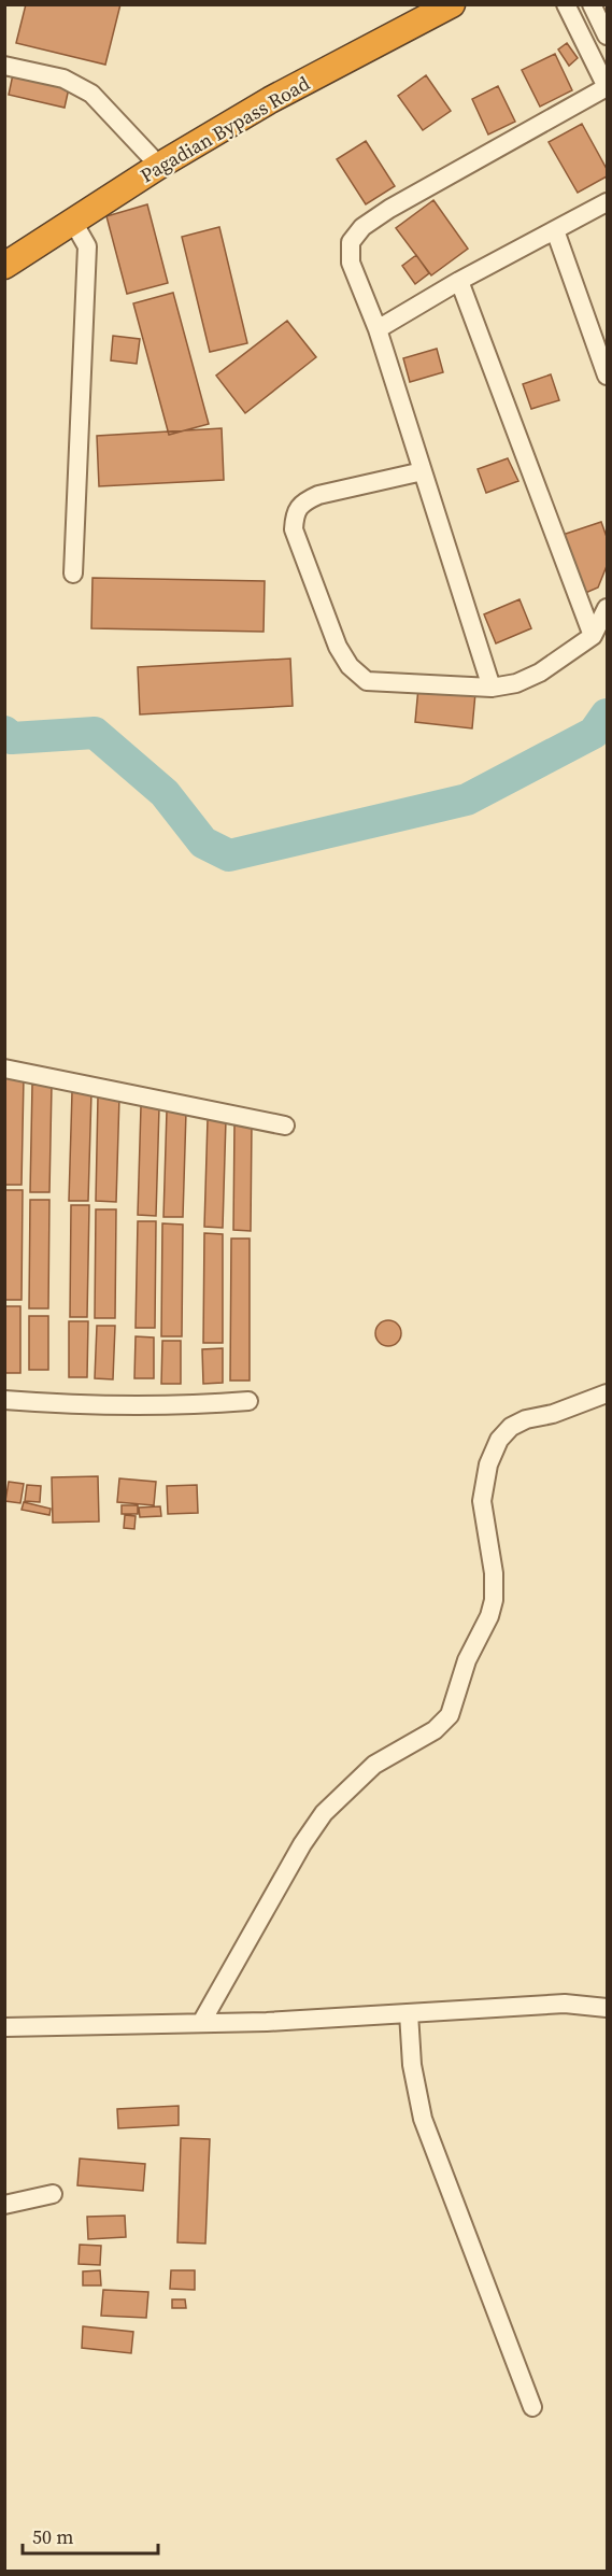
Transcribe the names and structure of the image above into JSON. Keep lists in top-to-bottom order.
{
  "streets": {
    "highway": ["Pagadian Bypass Road"]
  },
  "scale_bar": "50 m"
}
